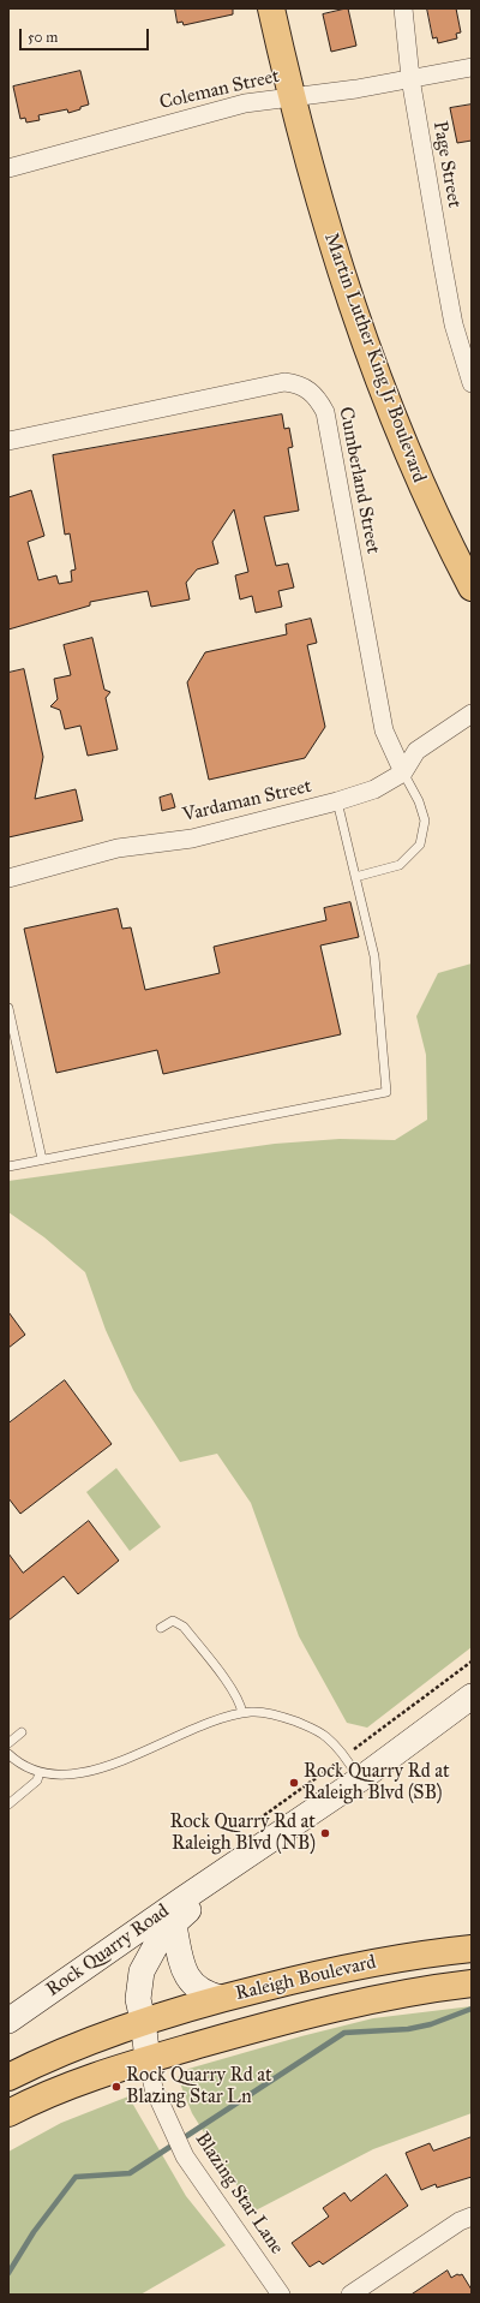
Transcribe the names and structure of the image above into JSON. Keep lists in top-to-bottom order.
{
  "streets": {
    "main road": ["Martin Luther King Jr Boulevard", "Rock Quarry Road", "Raleigh Boulevard"],
    "street": [
      "Coleman Street",
      "Page Street",
      "Cumberland Street",
      "Vardaman Street",
      "Blazing Star Lane"
    ]
  },
  "crossings": [
    ["Coleman Street", "Page Street"],
    ["Coleman Street", "Martin Luther King Jr Boulevard"],
    ["Cumberland Street", "Vardaman Street"],
    ["Rock Quarry Road", "Raleigh Boulevard"],
    ["Rock Quarry Road", "Blazing Star Lane"],
    ["Raleigh Boulevard", "Blazing Star Lane"]
  ],
  "places": ["Rock Quarry Rd at Raleigh Blvd (SB)", "Rock Quarry Rd at Raleigh Blvd (NB)", "Rock Quarry Rd at Blazing Star Ln"],
  "scale_bar": "50 m"
}
